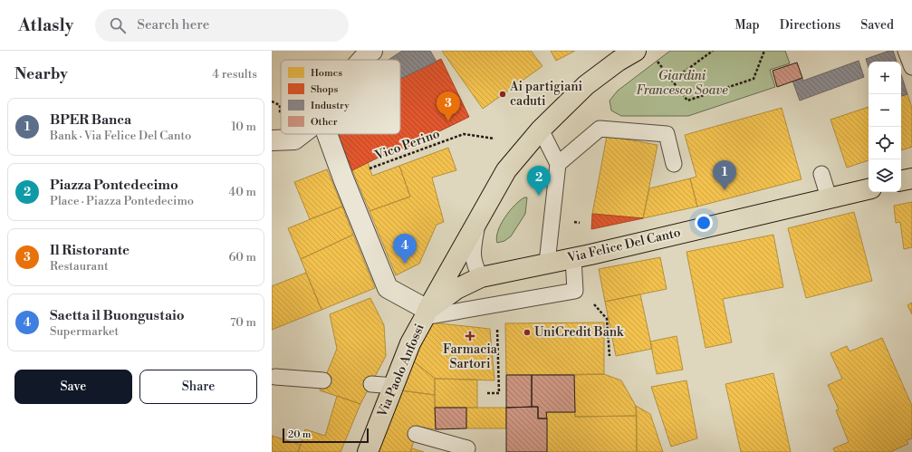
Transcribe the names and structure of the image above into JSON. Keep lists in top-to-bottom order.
{
  "streets": {
    "main road": ["Via Felice Del Canto", "Via Paolo Anfossi"],
    "path": ["Vico Perino"]
  },
  "crossings": [
    ["Via Felice Del Canto", "Via Paolo Anfossi"]
  ],
  "parks": ["Giardini Francesco Soave"],
  "places": {
    "other": ["Ai partigiani caduti", "UniCredit Bank"],
    "health": ["Farmacia Sartori"]
  },
  "legend": [
    "Homes",
    "Shops",
    "Industry",
    "Other"
  ],
  "scale_bar": "20 m",
  "page": {
    "header": "Atlasly",
    "search": "Search here",
    "nav": ["Map", "Directions", "Saved"],
    "heading": ["Nearby", "4 results"],
    "map_buttons": ["+", "−"],
    "pins": [
      "3",
      "1",
      "2",
      "4"
    ],
    "list": [
      {
        "mark": "1",
        "name": "BPER Banca",
        "note": "Bank · Via Felice Del Canto",
        "value": "10 m"
      },
      {
        "mark": "2",
        "name": "Piazza Pontedecimo",
        "note": "Place · Piazza Pontedecimo",
        "value": "40 m"
      },
      {
        "mark": "3",
        "name": "Il Ristorante",
        "note": "Restaurant",
        "value": "60 m"
      },
      {
        "mark": "4",
        "name": "Saetta il Buongustaio",
        "note": "Supermarket",
        "value": "70 m"
      }
    ],
    "buttons": ["Save", "Share"],
    "scale": "20 m"
  }
}
